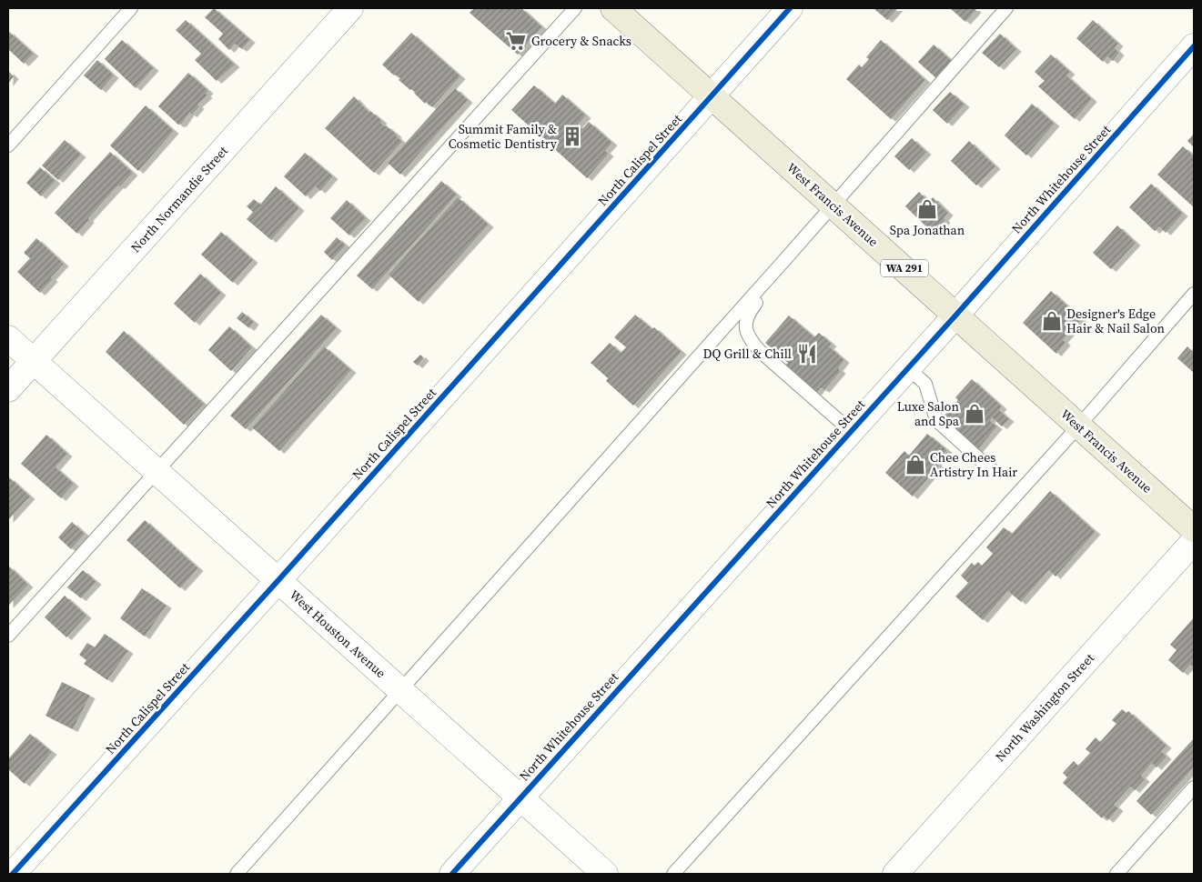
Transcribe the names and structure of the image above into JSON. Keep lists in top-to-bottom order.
{
  "streets": {
    "main road": ["West Francis Avenue", "WA 291"],
    "street": [
      "North Calispel Street",
      "North Whitehouse Street",
      "North Normandie Street",
      "West Houston Avenue",
      "North Washington Street"
    ]
  },
  "crossings": [
    ["North Calispel Street", "West Francis Avenue"],
    ["North Calispel Street", "West Houston Avenue"],
    ["North Whitehouse Street", "West Francis Avenue"],
    ["North Whitehouse Street", "West Houston Avenue"],
    ["North Normandie Street", "West Houston Avenue"]
  ],
  "places": {
    "supermarket": ["Grocery & Snacks"],
    "building": ["Summit Family & Cosmetic Dentistry"],
    "shop": [
      "Spa Jonathan",
      "Designer's Edge Hair & Nail Salon",
      "Luxe Salon and Spa",
      "Chee Chees Artistry In Hair"
    ],
    "restaurant": ["DQ Grill & Chill"]
  }
}
